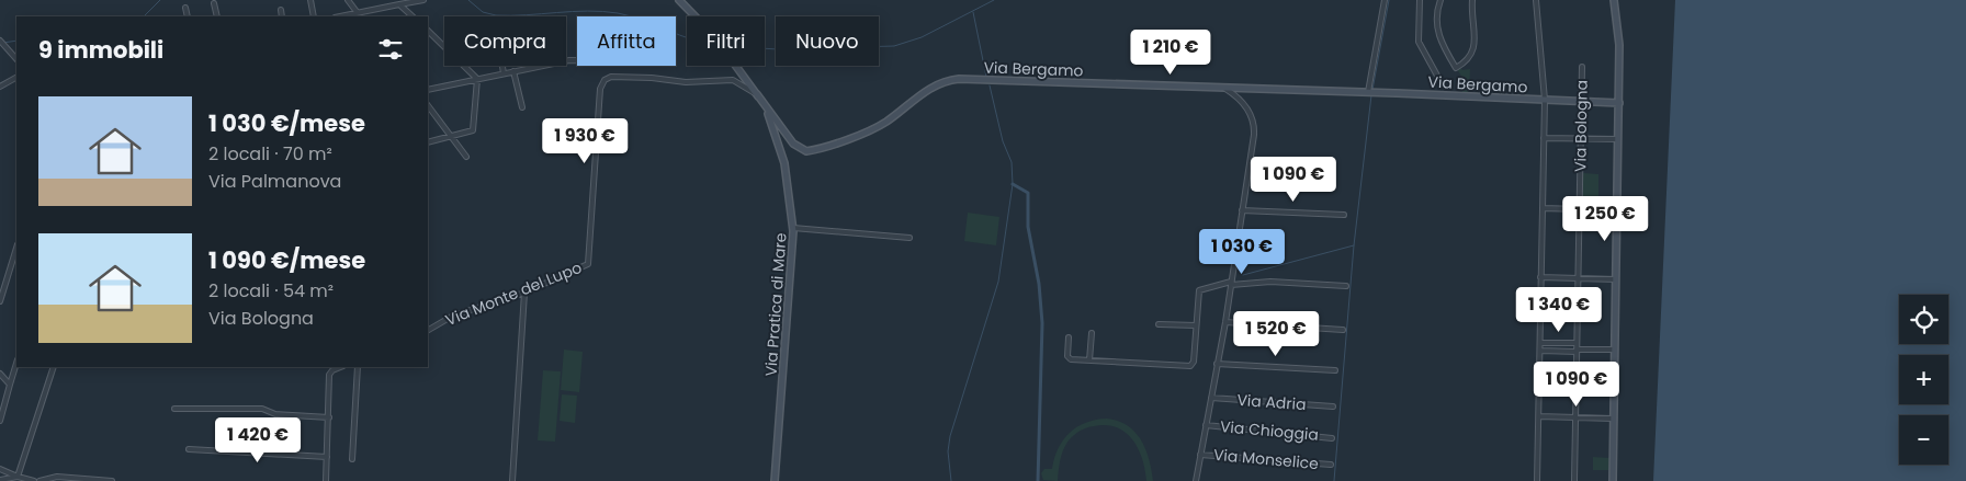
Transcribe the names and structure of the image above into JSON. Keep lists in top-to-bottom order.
{
  "streets": {
    "street": [
      "Via Bergamo",
      "Via Bologna",
      "Via Monte del Lupo",
      "Via Pratica di Mare",
      "Via Adria",
      "Via Chioggia",
      "Via Monselice"
    ]
  },
  "crossings": [
    ["Via Bergamo", "Via Bologna"],
    ["Via Bergamo", "Via Monte del Lupo"],
    ["Via Bergamo", "Via Pratica di Mare"],
    ["Via Monte del Lupo", "Via Pratica di Mare"]
  ],
  "page": {
    "chip": [
      "Compra",
      "Affitta",
      "Filtri",
      "Nuovo"
    ],
    "heading": "9 immobili",
    "price": [
      "1 210 €",
      "1 930 €",
      "1 090 €",
      "1 250 €",
      "1 030 €",
      "1 340 €",
      "1 520 €",
      "1 090 €",
      "1 420 €"
    ],
    "list": [
      {
        "name": "1 030 €/mese",
        "note": "2 locali · 70 m² · Via Palmanova"
      },
      {
        "name": "1 090 €/mese",
        "note": "2 locali · 54 m² · Via Bologna"
      }
    ],
    "map_buttons": ["+", "−"]
  }
}
